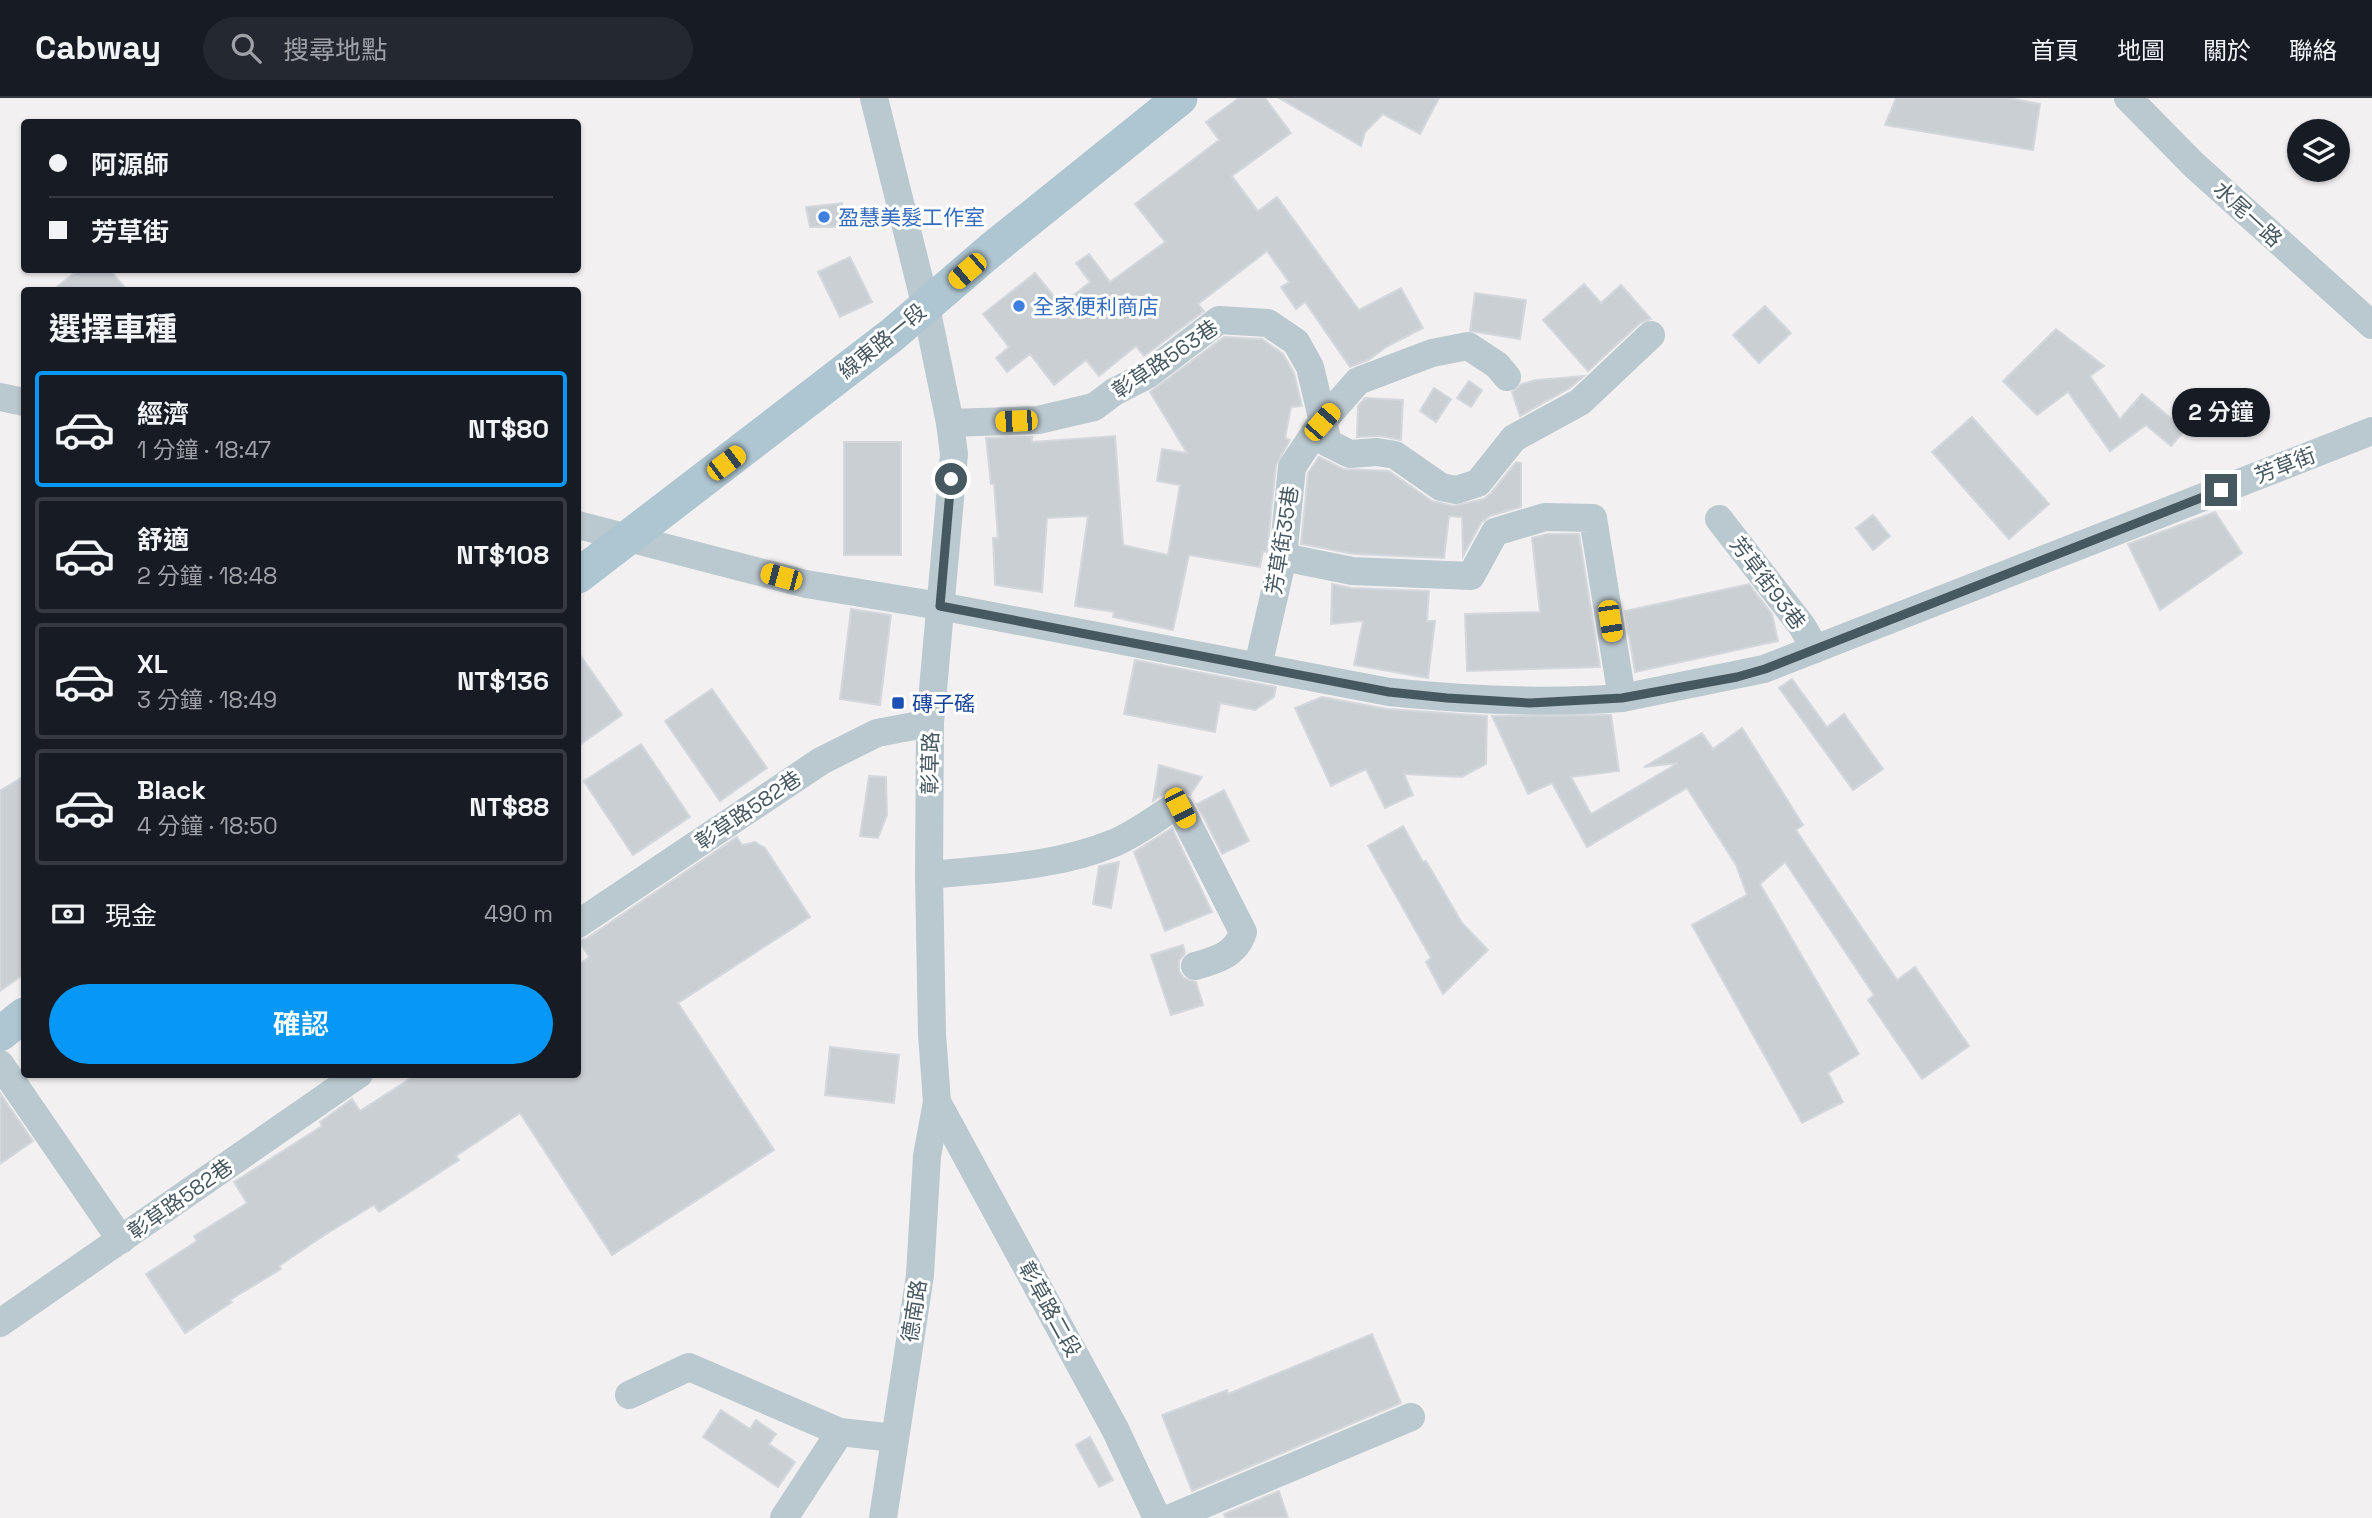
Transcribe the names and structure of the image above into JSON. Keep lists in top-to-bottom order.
{
  "streets": {
    "main road": ["線東路一段"],
    "street": [
      "水尾一路",
      "彰草路563巷",
      "芳草街",
      "芳草街35巷",
      "芳草街93巷",
      "彰草路",
      "彰草路582巷",
      "彰草路二段",
      "德南路"
    ]
  },
  "crossings": [
    ["線東路一段", "芳草街"],
    ["線東路一段", "彰草路"],
    ["彰草路563巷", "芳草街35巷"],
    ["彰草路563巷", "彰草路"],
    ["芳草街", "芳草街35巷"],
    ["芳草街", "芳草街93巷"],
    ["芳草街", "彰草路"],
    ["彰草路", "彰草路582巷"],
    ["彰草路", "彰草路二段"],
    ["彰草路", "德南路"],
    ["彰草路二段", "德南路"]
  ],
  "places": {
    "other": ["盈慧美髮工作室", "全家便利商店"],
    "transit": ["磚子磘"]
  },
  "page": {
    "header": "Cabway",
    "search": "搜尋地點",
    "nav": [
      "首頁",
      "地圖",
      "關於",
      "聯絡"
    ],
    "banner": ["阿源師", "芳草街"],
    "heading": "選擇車種",
    "list": [
      {
        "name": "經濟",
        "note": "1 分鐘 · 18:47",
        "value": "NT$80"
      },
      {
        "name": "舒適",
        "note": "2 分鐘 · 18:48",
        "value": "NT$108"
      },
      {
        "name": "XL",
        "note": "3 分鐘 · 18:49",
        "value": "NT$136"
      },
      {
        "name": "Black",
        "note": "4 分鐘 · 18:50",
        "value": "NT$88"
      }
    ],
    "bubble": "2 分鐘",
    "pay": ["現金", "490 m"],
    "buttons": "確認"
  }
}
